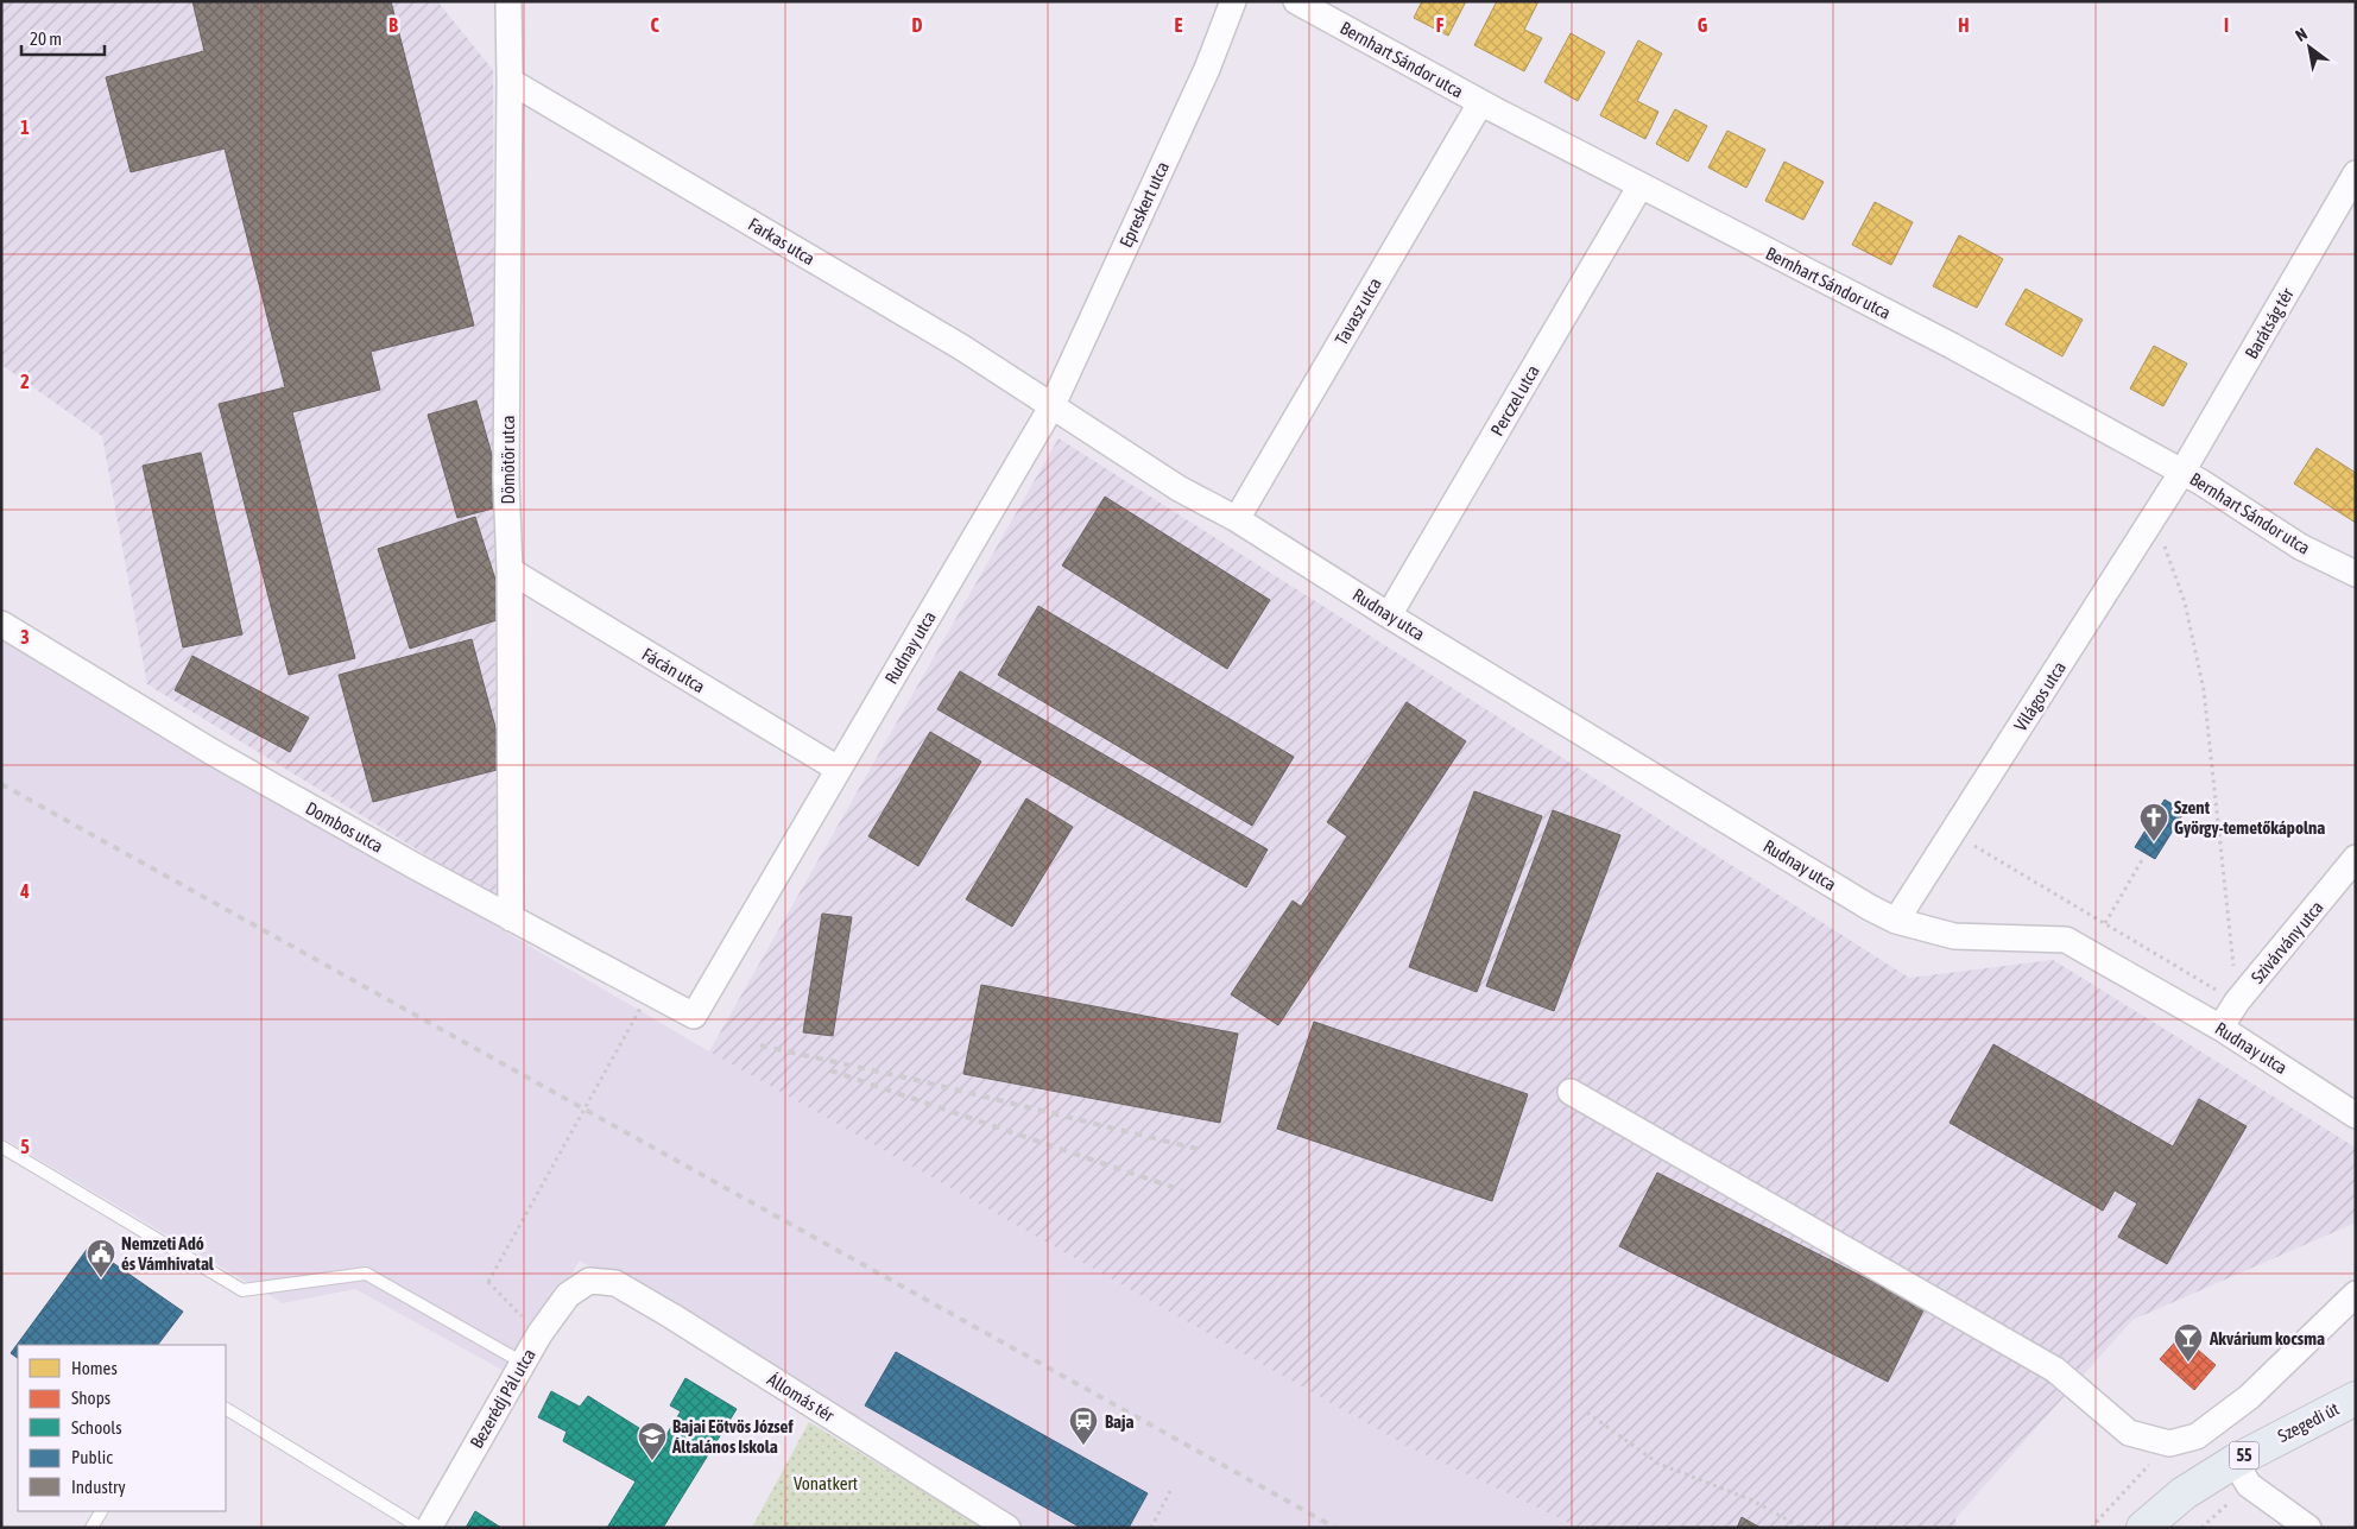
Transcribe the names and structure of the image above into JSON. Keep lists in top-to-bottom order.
{
  "streets": {
    "main road": ["Szegedi út", "55"],
    "street": [
      "Bernhart Sándor utca",
      "Epreskert utca",
      "Farkas utca",
      "Tavasz utca",
      "Barátság tér",
      "Perczel utca",
      "Dömötör utca",
      "Rudnay utca",
      "Fácán utca",
      "Világos utca",
      "Dombos utca",
      "Szivárvány utca",
      "Állomás tér",
      "Bezerédj Pál utca"
    ]
  },
  "crossings": [
    ["Bernhart Sándor utca", "Tavasz utca"],
    ["Bernhart Sándor utca", "Barátság tér"],
    ["Bernhart Sándor utca", "Perczel utca"],
    ["Bernhart Sándor utca", "Világos utca"],
    ["Epreskert utca", "Farkas utca"],
    ["Epreskert utca", "Rudnay utca"],
    ["Farkas utca", "Dömötör utca"],
    ["Farkas utca", "Rudnay utca"],
    ["Tavasz utca", "Rudnay utca"],
    ["Barátság tér", "Világos utca"],
    ["Perczel utca", "Rudnay utca"],
    ["Dömötör utca", "Fácán utca"],
    ["Dömötör utca", "Dombos utca"],
    ["Rudnay utca", "Fácán utca"],
    ["Rudnay utca", "Világos utca"],
    ["Rudnay utca", "Dombos utca"],
    ["Rudnay utca", "Szivárvány utca"],
    ["Állomás tér", "Bezerédj Pál utca"]
  ],
  "parks": ["Vonatkert"],
  "places": {
    "church": ["Szent György-temetőkápolna"],
    "public building": ["Nemzeti Adó és Vámhivatal"],
    "bar": ["Akvárium kocsma"],
    "station": ["Baja"],
    "school or university": ["Bajai Eötvös József Általános Iskola"]
  },
  "legend": [
    "Homes",
    "Shops",
    "Schools",
    "Public",
    "Industry"
  ],
  "scale_bar": "20 m",
  "north": "top left",
  "grid": {
    "columns": [
      "B",
      "C",
      "D",
      "E",
      "F",
      "G",
      "H",
      "I"
    ],
    "rows": [
      "1",
      "2",
      "3",
      "4",
      "5"
    ]
  }
}
